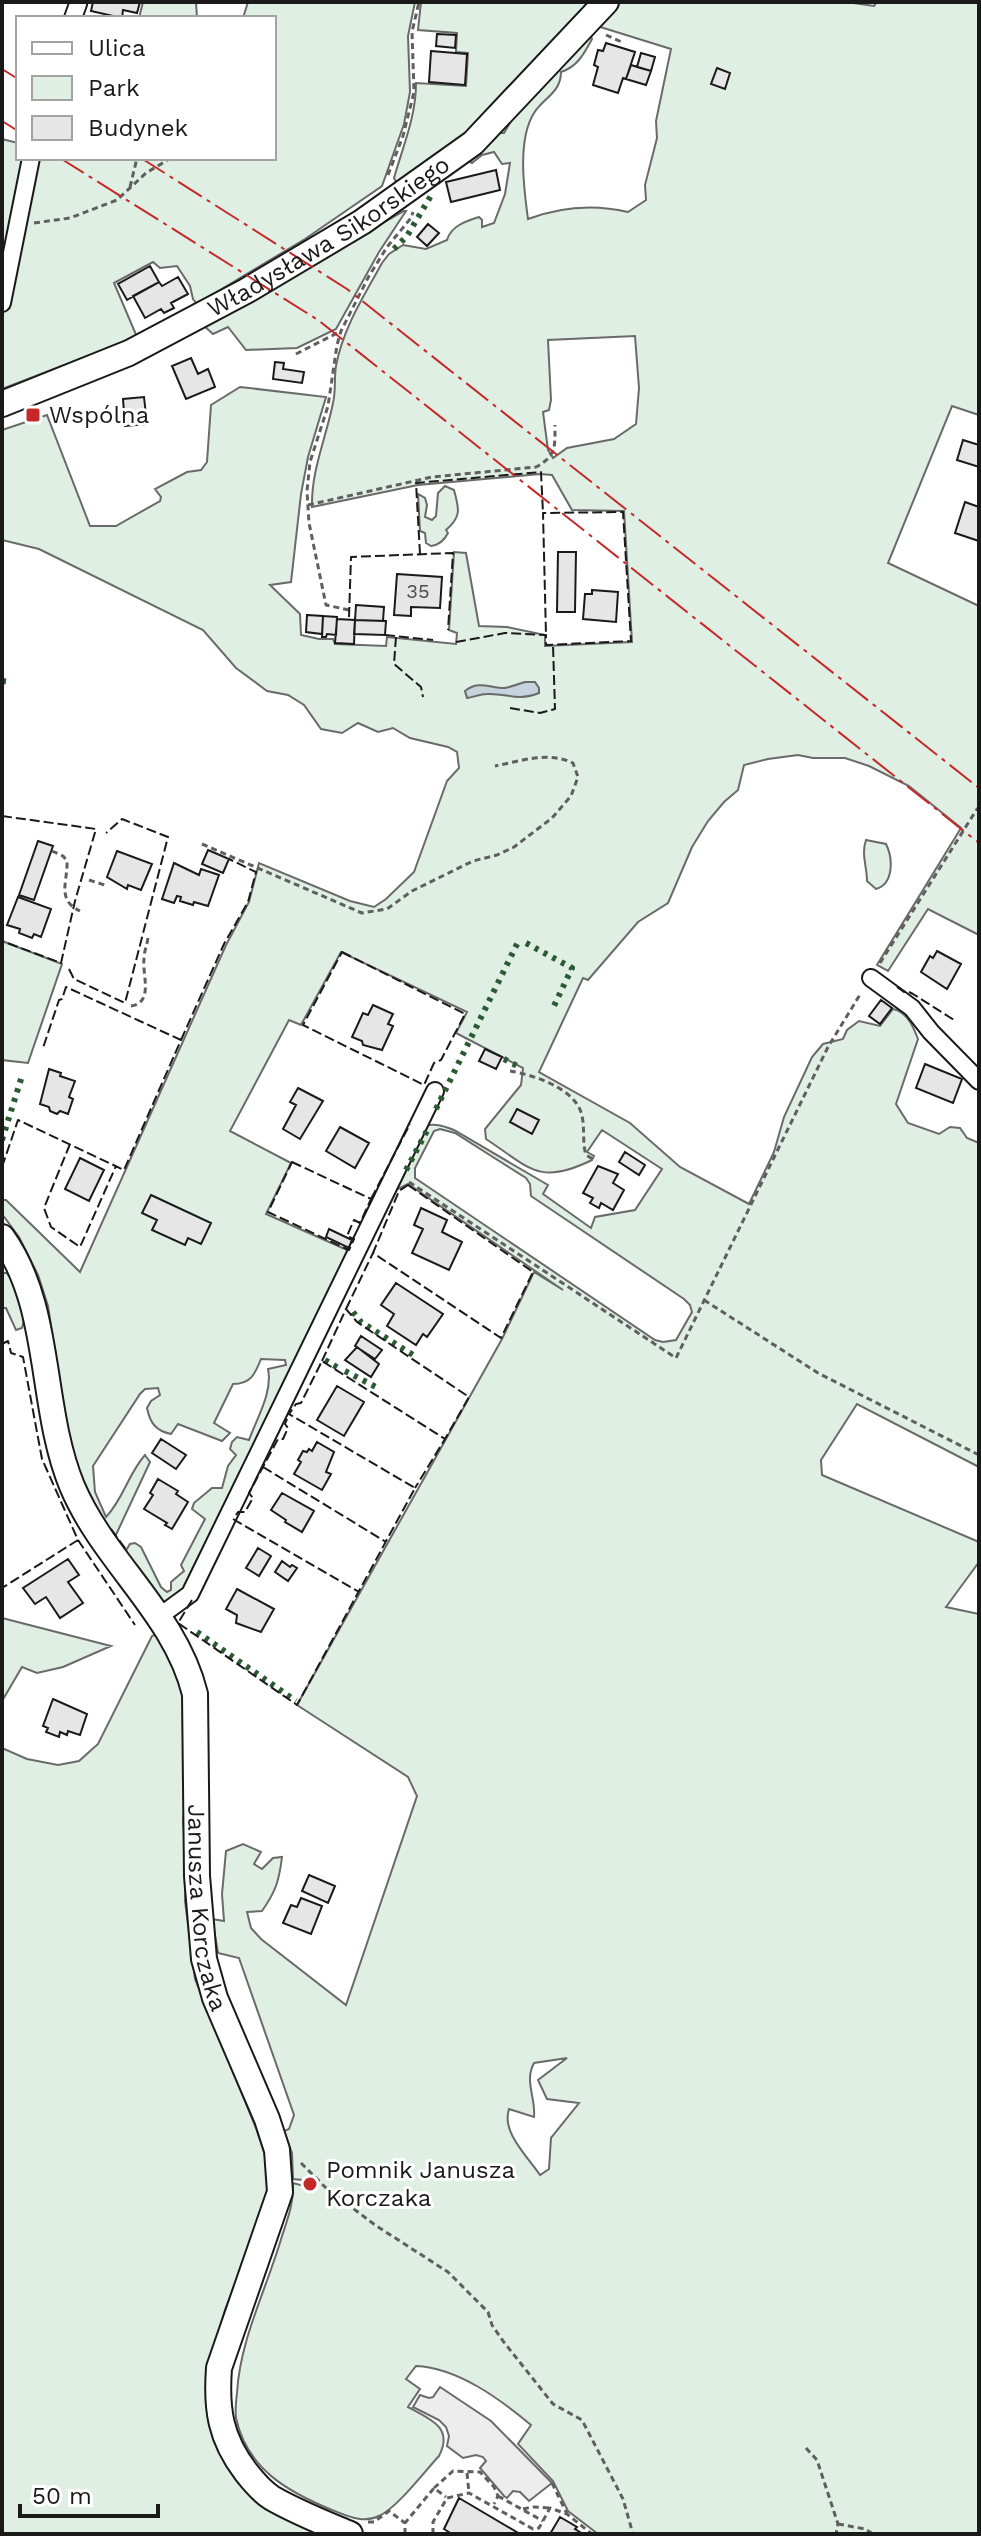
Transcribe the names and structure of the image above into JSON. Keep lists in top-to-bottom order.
{
  "streets": {
    "street": ["Władysława Sikorskiego", "Janusza Korczaka"]
  },
  "places": {
    "transit": ["Wspólna"],
    "other": ["Pomnik Janusza Korczaka"]
  },
  "house_numbers": ["35"],
  "legend": ["Ulica", "Park", "Budynek"],
  "scale_bar": "50 m"
}
